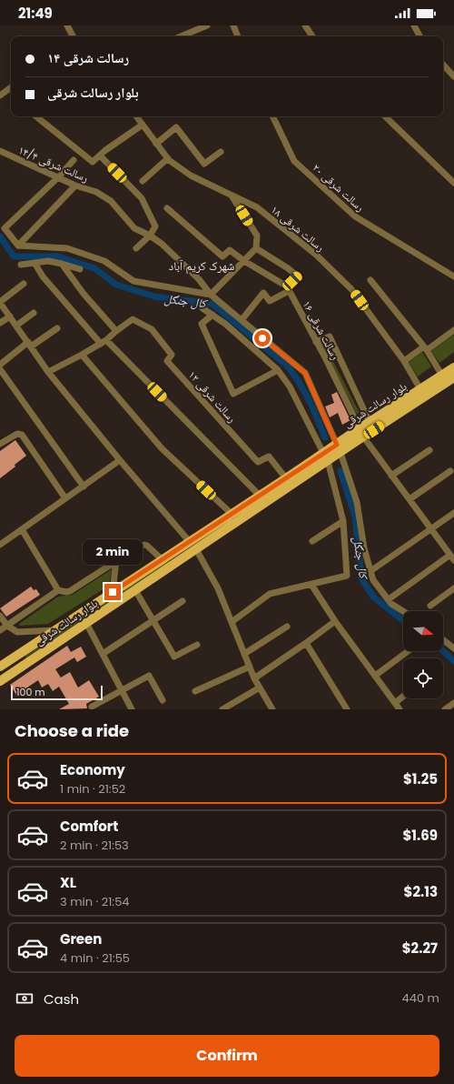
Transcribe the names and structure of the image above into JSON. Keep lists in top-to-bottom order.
{
  "streets": {
    "main road": ["بلوار رسالت شرقی"],
    "street": [
      "رسالت شرقی ۱۴/۴",
      "رسالت شرقی ۲۰",
      "رسالت شرقی ۱۸",
      "رسالت شرقی ۱۶",
      "رسالت شرقی ۱۲"
    ]
  },
  "crossings": [
    ["رسالت شرقی ۱۴/۴", "بلوار رسالت شرقی"],
    ["رسالت شرقی ۱۸", "بلوار رسالت شرقی"],
    ["رسالت شرقی ۱۶", "بلوار رسالت شرقی"],
    ["رسالت شرقی ۱۲", "بلوار رسالت شرقی"]
  ],
  "districts": ["شهرک کریم آباد"],
  "water": ["کال جنگل"],
  "scale_bar": "100 m",
  "north": "right",
  "page": {
    "status": "21:49",
    "banner": ["رسالت شرقی ۱۴", "بلوار رسالت شرقی"],
    "bubble": "2 min",
    "scale": "100 m",
    "heading": "Choose a ride",
    "list": [
      {
        "name": "Economy",
        "note": "1 min · 21:52",
        "value": "$1.25"
      },
      {
        "name": "Comfort",
        "note": "2 min · 21:53",
        "value": "$1.69"
      },
      {
        "name": "XL",
        "note": "3 min · 21:54",
        "value": "$2.13"
      },
      {
        "name": "Green",
        "note": "4 min · 21:55",
        "value": "$2.27"
      }
    ],
    "pay": ["Cash", "440 m"],
    "buttons": "Confirm"
  }
}
